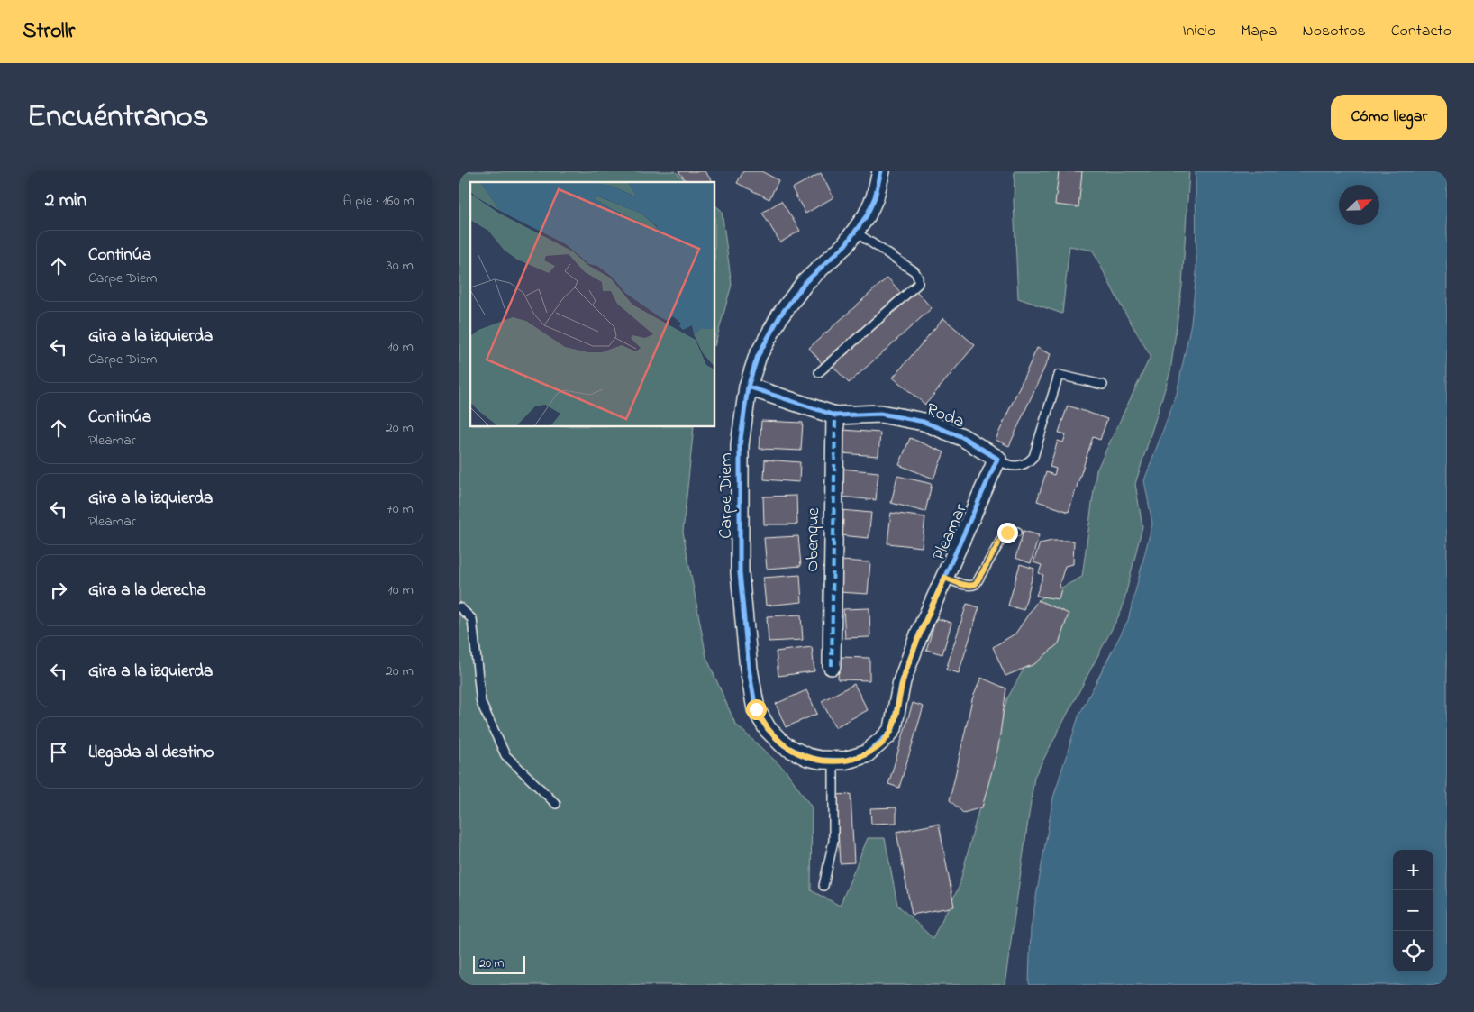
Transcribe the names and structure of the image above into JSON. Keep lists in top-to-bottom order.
{
  "streets": {
    "street": [
      "Roda",
      "Carpe Diem",
      "Pleamar",
      "Obenque"
    ]
  },
  "crossings": [
    ["Roda", "Carpe Diem"],
    ["Roda", "Pleamar"],
    ["Roda", "Obenque"],
    ["Carpe Diem", "Pleamar"]
  ],
  "scale_bar": "20 m",
  "north": "top right",
  "page": {
    "header": "Strollr",
    "nav": [
      "Inicio",
      "Mapa",
      "Nosotros",
      "Contacto"
    ],
    "title": "Encuéntranos",
    "buttons": "Cómo llegar",
    "heading": ["2 min", "A pie · 160 m"],
    "list": [
      ["Continúa", "Carpe Diem", "30 m"],
      ["Gira a la izquierda", "Carpe Diem", "10 m"],
      ["Continúa", "Pleamar", "20 m"],
      ["Gira a la izquierda", "Pleamar", "70 m"],
      ["Gira a la derecha", "10 m"],
      ["Gira a la izquierda", "20 m"],
      "Llegada al destino"
    ],
    "map_buttons": ["+", "−"],
    "scale": "20 m"
  }
}
